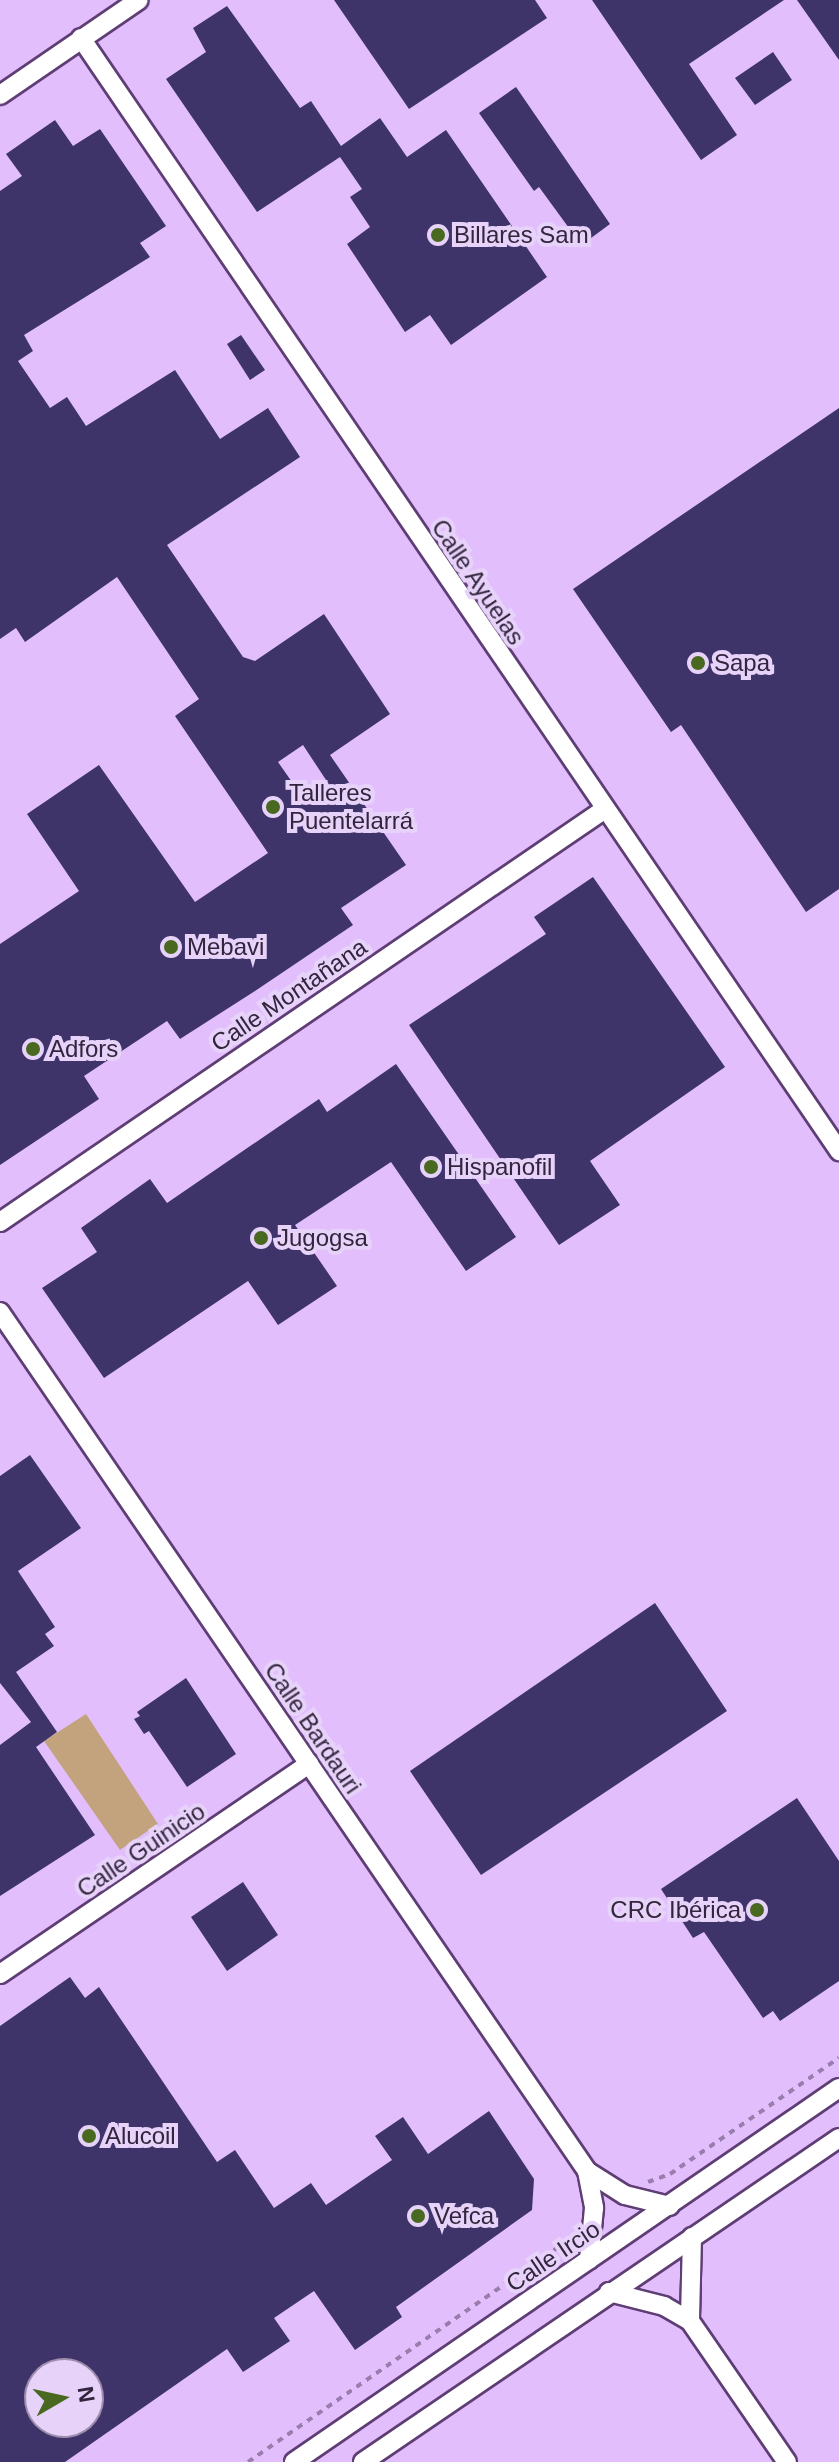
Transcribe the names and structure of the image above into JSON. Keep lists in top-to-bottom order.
{
  "streets": {
    "street": [
      "Calle Ayuelas",
      "Calle Montañana",
      "Calle Bardauri",
      "Calle Guinicio",
      "Calle Ircio"
    ]
  },
  "crossings": [
    ["Calle Ayuelas", "Calle Montañana"],
    ["Calle Bardauri", "Calle Guinicio"],
    ["Calle Bardauri", "Calle Ircio"]
  ],
  "places": [
    "Billares Sam",
    "Sapa",
    "Talleres Puentelarrá",
    "Mebavi",
    "Adfors",
    "Hispanofil",
    "Jugogsa",
    "CRC Ibérica",
    "Alucoil",
    "Vefca"
  ],
  "north": "right"
}
